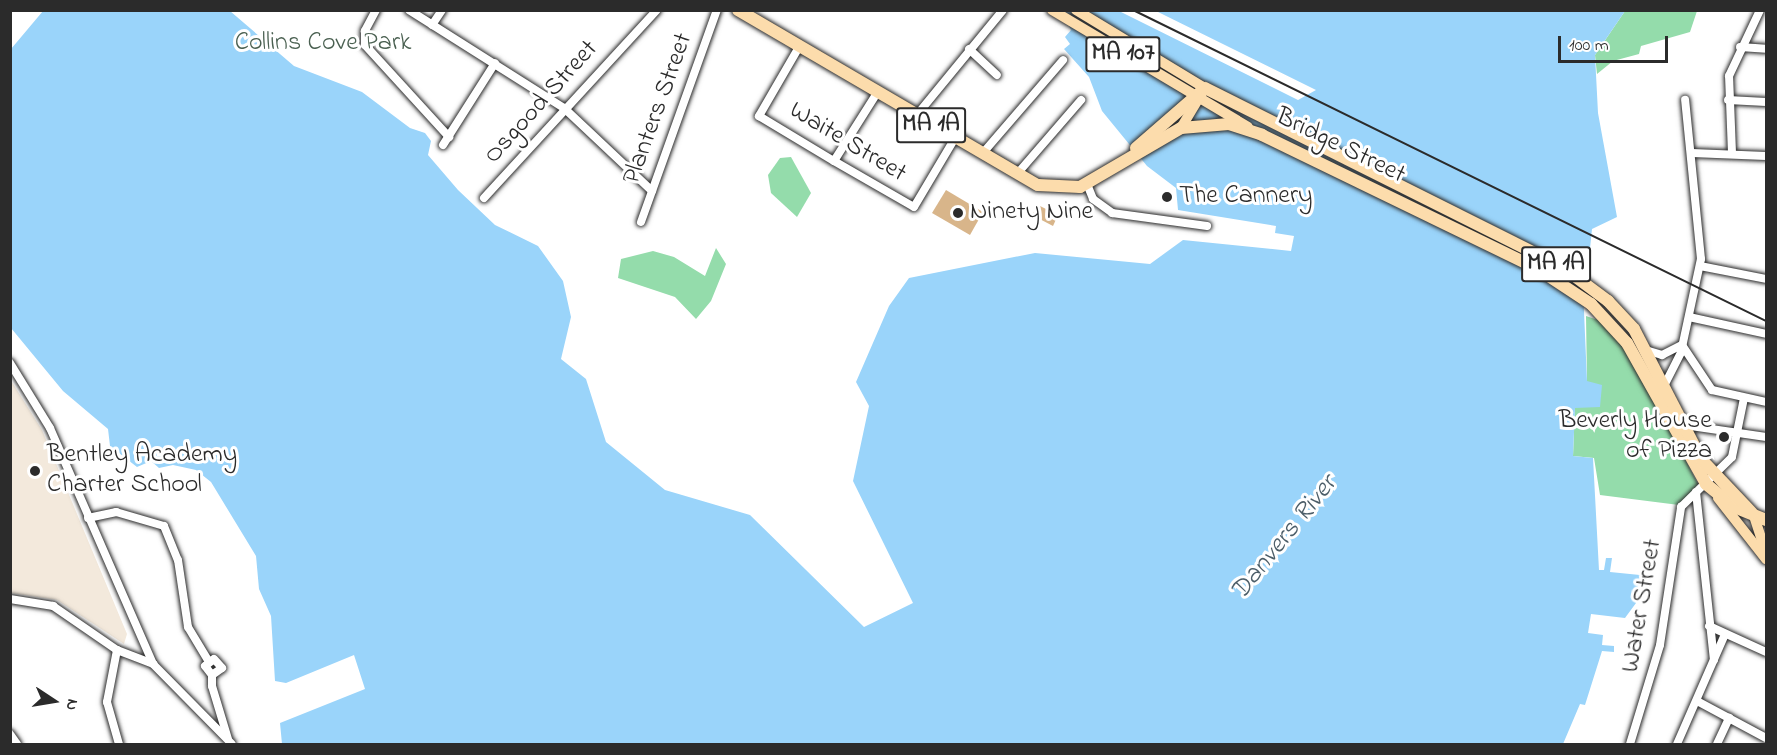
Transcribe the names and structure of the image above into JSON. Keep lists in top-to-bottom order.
{
  "streets": {
    "highway": ["MA 1A", "Bridge Street"],
    "main road": ["MA 107"],
    "street": [
      "Osgood Street",
      "Planters Street",
      "Waite Street",
      "Water Street"
    ]
  },
  "crossings": [
    ["MA 107", "Bridge Street"],
    ["MA 1A", "Bridge Street"],
    ["MA 1A", "Water Street"],
    ["Waite Street", "Bridge Street"]
  ],
  "water": ["Danvers River"],
  "parks": ["Collins Cove Park"],
  "places": [
    "The Cannery",
    "Ninety Nine",
    "Beverly House of Pizza",
    "Bentley Academy Charter School"
  ],
  "scale_bar": "100 m",
  "north": "right"
}
